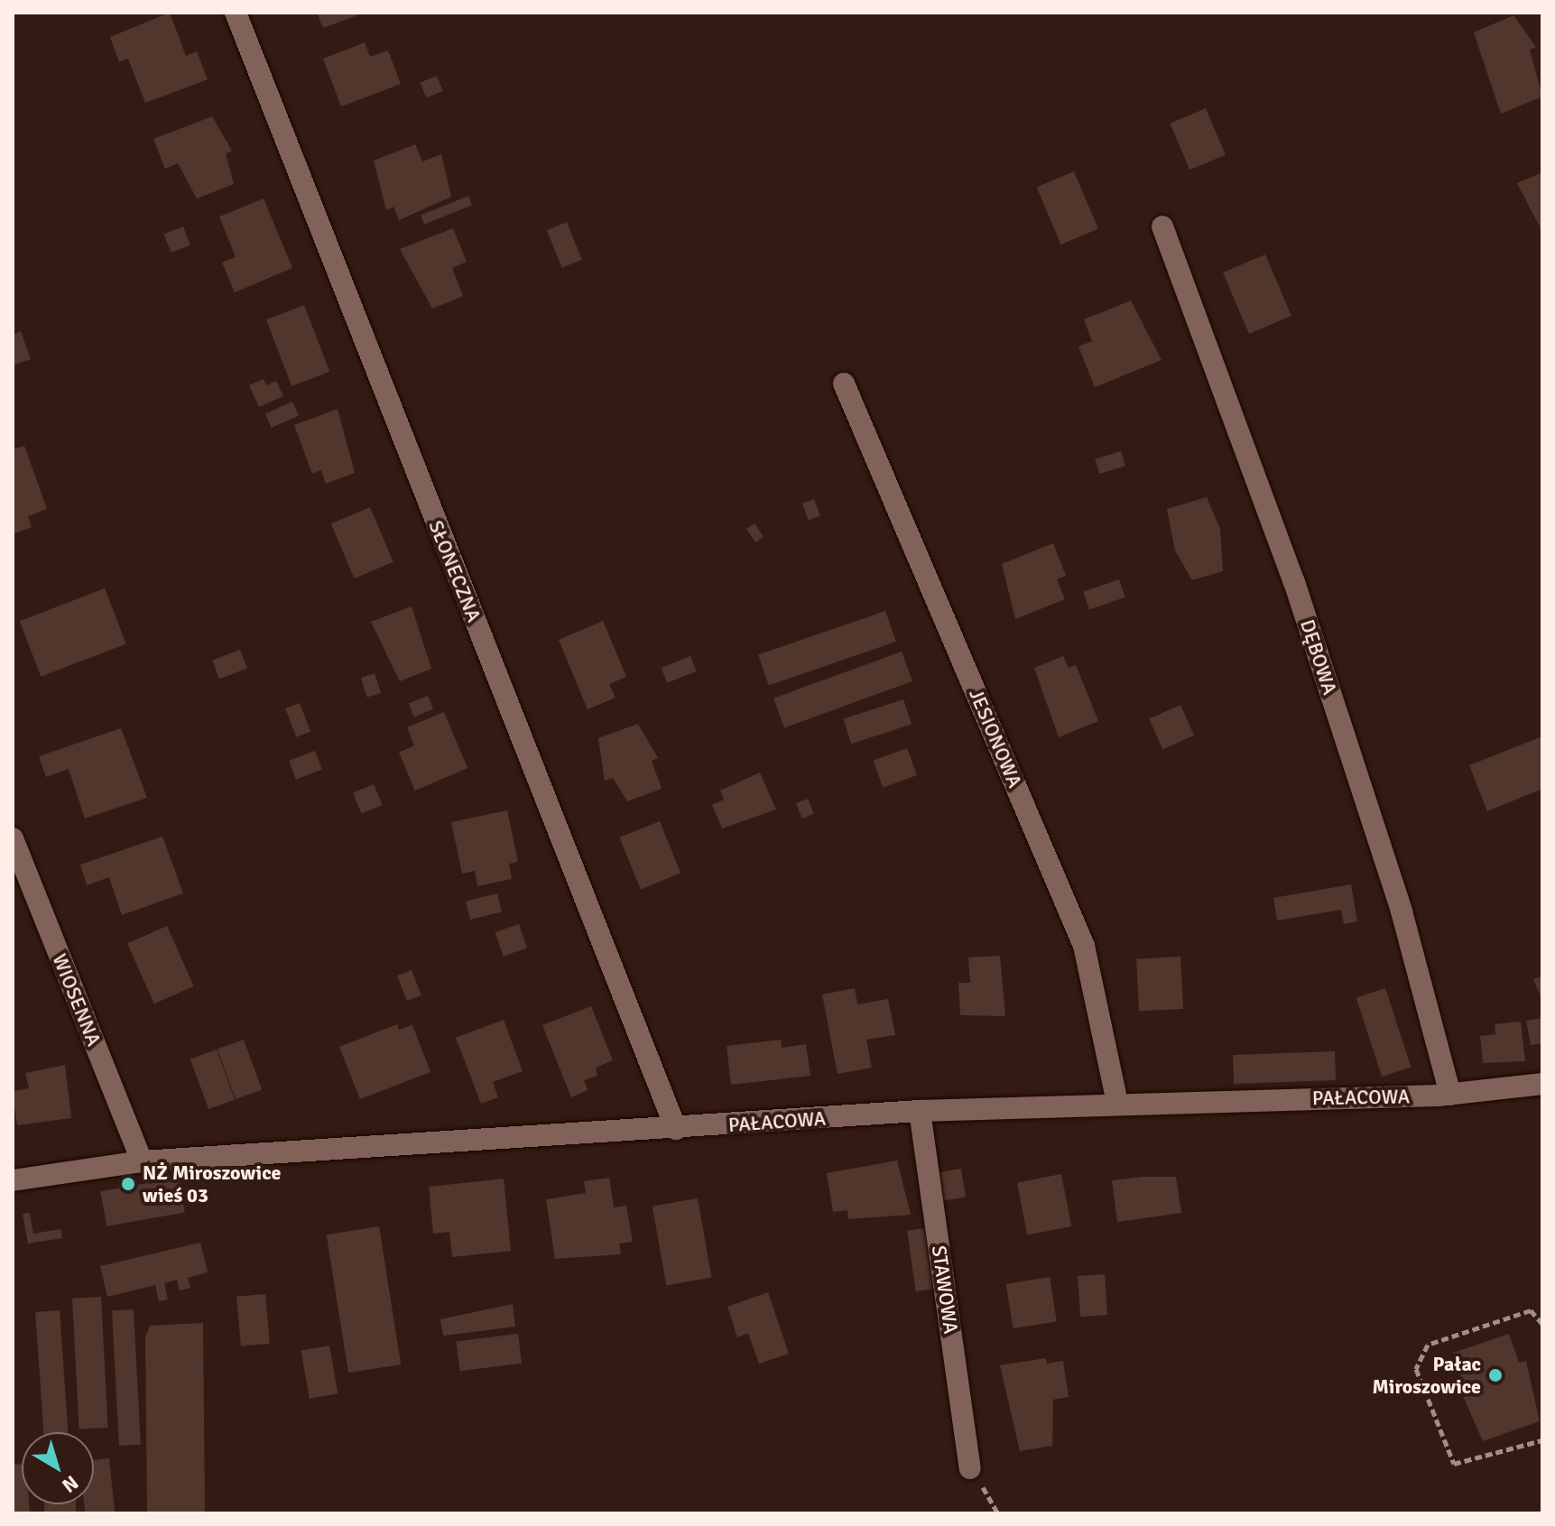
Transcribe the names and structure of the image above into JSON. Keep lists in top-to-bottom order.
{
  "streets": {
    "street": [
      "SŁONECZNA",
      "DĘBOWA",
      "JESIONOWA",
      "WIOSENNA",
      "PAŁACOWA",
      "STAWOWA"
    ]
  },
  "crossings": [
    ["SŁONECZNA", "PAŁACOWA"],
    ["DĘBOWA", "PAŁACOWA"],
    ["JESIONOWA", "PAŁACOWA"],
    ["WIOSENNA", "PAŁACOWA"],
    ["PAŁACOWA", "STAWOWA"]
  ],
  "places": ["NŻ Miroszowice wieś 03", "Pałac Miroszowice"],
  "north": "bottom right"
}
